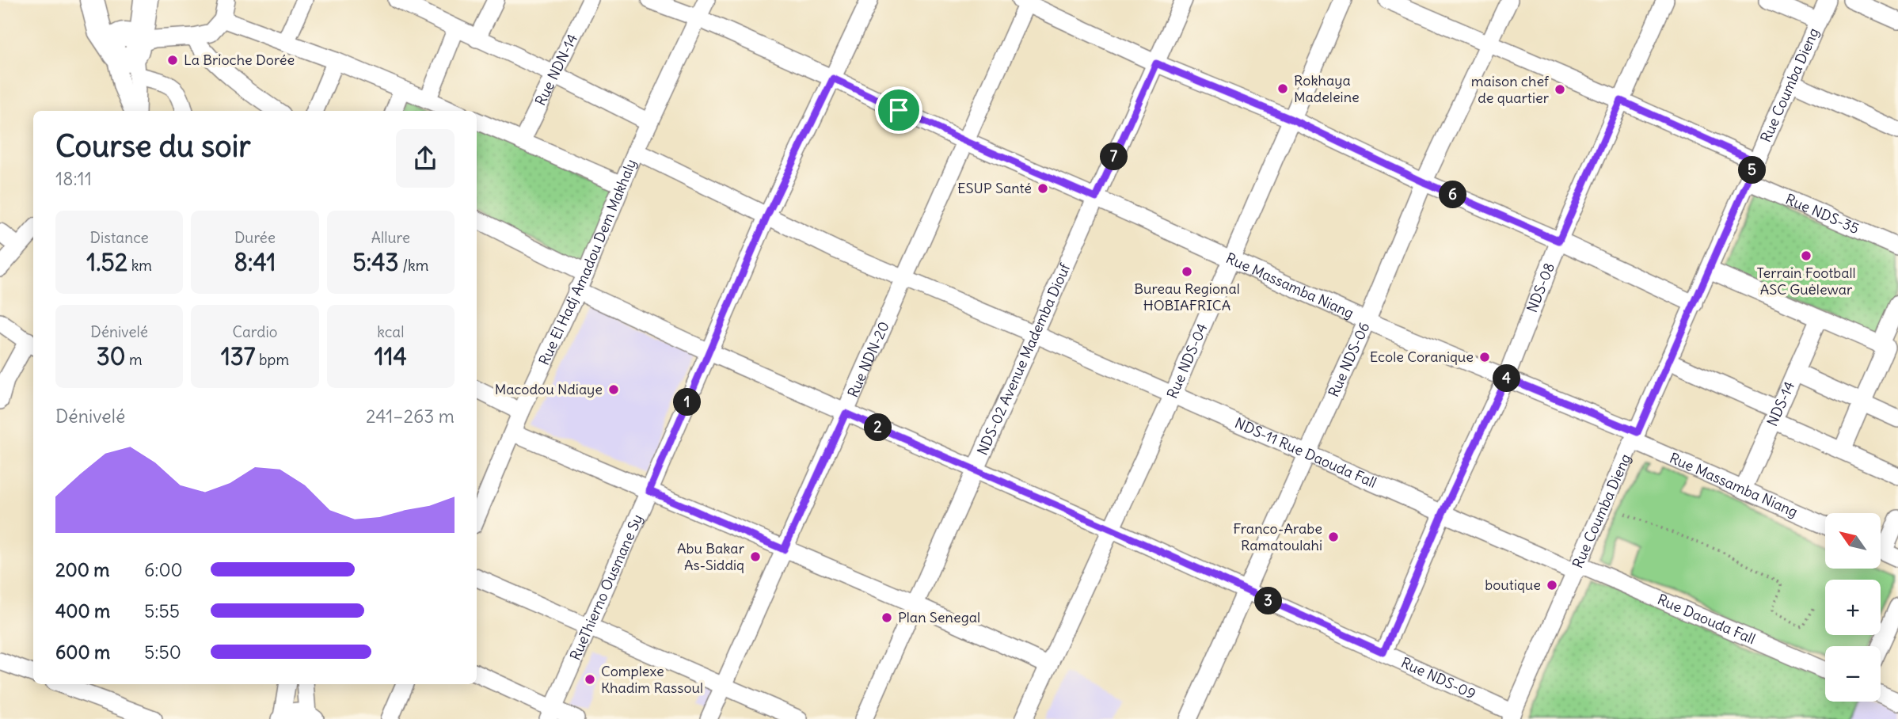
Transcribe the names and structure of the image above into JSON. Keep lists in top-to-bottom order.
{
  "streets": {
    "street": [
      "Rue NDN-14",
      "Rue Coumba Dieng",
      "Rue NDS-35",
      "Rue El Hadj Amadou Dem Makhaly",
      "Rue Massamba Niang",
      "NDS-08",
      "Rue NDN-20",
      "NDS-02 Avenue Mademba Diouf",
      "Rue NDS-06",
      "Rue NDS-04",
      "NDS-14",
      "NDS-11 Rue Daouda Fall",
      "RueThierno Ousmane Sy",
      "Rue Daouda Fall",
      "Rue NDS-09"
    ]
  },
  "crossings": [
    ["Rue Coumba Dieng", "Rue NDS-35"],
    ["Rue Coumba Dieng", "Rue Massamba Niang"],
    ["Rue Coumba Dieng", "NDS-11 Rue Daouda Fall"],
    ["Rue Coumba Dieng", "Rue Daouda Fall"],
    ["Rue Coumba Dieng", "Rue NDS-09"],
    ["Rue El Hadj Amadou Dem Makhaly", "Rue Massamba Niang"],
    ["Rue El Hadj Amadou Dem Makhaly", "NDS-11 Rue Daouda Fall"],
    ["Rue El Hadj Amadou Dem Makhaly", "Rue NDS-09"],
    ["Rue Massamba Niang", "NDS-08"],
    ["Rue Massamba Niang", "Rue NDN-20"],
    ["Rue Massamba Niang", "NDS-02 Avenue Mademba Diouf"],
    ["Rue Massamba Niang", "Rue NDS-06"],
    ["Rue Massamba Niang", "Rue NDS-04"],
    ["Rue Massamba Niang", "NDS-14"],
    ["Rue Massamba Niang", "RueThierno Ousmane Sy"],
    ["NDS-08", "NDS-11 Rue Daouda Fall"],
    ["NDS-08", "Rue NDS-09"],
    ["Rue NDN-20", "NDS-11 Rue Daouda Fall"],
    ["Rue NDN-20", "Rue NDS-09"],
    ["NDS-02 Avenue Mademba Diouf", "NDS-11 Rue Daouda Fall"],
    ["NDS-02 Avenue Mademba Diouf", "Rue NDS-09"],
    ["Rue NDS-06", "NDS-11 Rue Daouda Fall"],
    ["Rue NDS-06", "Rue NDS-09"],
    ["Rue NDS-04", "NDS-11 Rue Daouda Fall"],
    ["Rue NDS-04", "Rue NDS-09"],
    ["NDS-11 Rue Daouda Fall", "RueThierno Ousmane Sy"],
    ["NDS-11 Rue Daouda Fall", "Rue Daouda Fall"],
    ["RueThierno Ousmane Sy", "Rue NDS-09"]
  ],
  "places": [
    "La Brioche Dorée",
    "Rokhaya Madeleine",
    "maison chef de quartier",
    "ESUP Santé",
    "Terrain Football ASC Guėlewar",
    "Bureau Regional HOBIAFRICA",
    "Ecole Coranique",
    "Macodou Ndiaye",
    "Franco-Arabe Ramatoulahi",
    "Abu Bakar As-Siddiq",
    "boutique",
    "Plan Senegal",
    "Complexe Khadim Rassoul"
  ],
  "north": "top left",
  "page": {
    "heading": ["Course du soir", "18:11"],
    "pins": [
      "7",
      "5",
      "6",
      "4",
      "1",
      "2",
      "3"
    ],
    "stats": [
      ["Distance", "1.52 km"],
      ["Durée", "8:41"],
      ["Allure", "5:43 /km"],
      ["Dénivelé", "30 m"],
      ["Cardio", "137 bpm"],
      ["kcal", "114"]
    ],
    "chart": ["Dénivelé", "241–263 m"],
    "map_buttons": ["+", "−"],
    "list": [
      {
        "name": "200 m",
        "note": "6:00"
      },
      {
        "name": "400 m",
        "note": "5:55"
      },
      {
        "name": "600 m",
        "note": "5:50"
      }
    ]
  }
}
